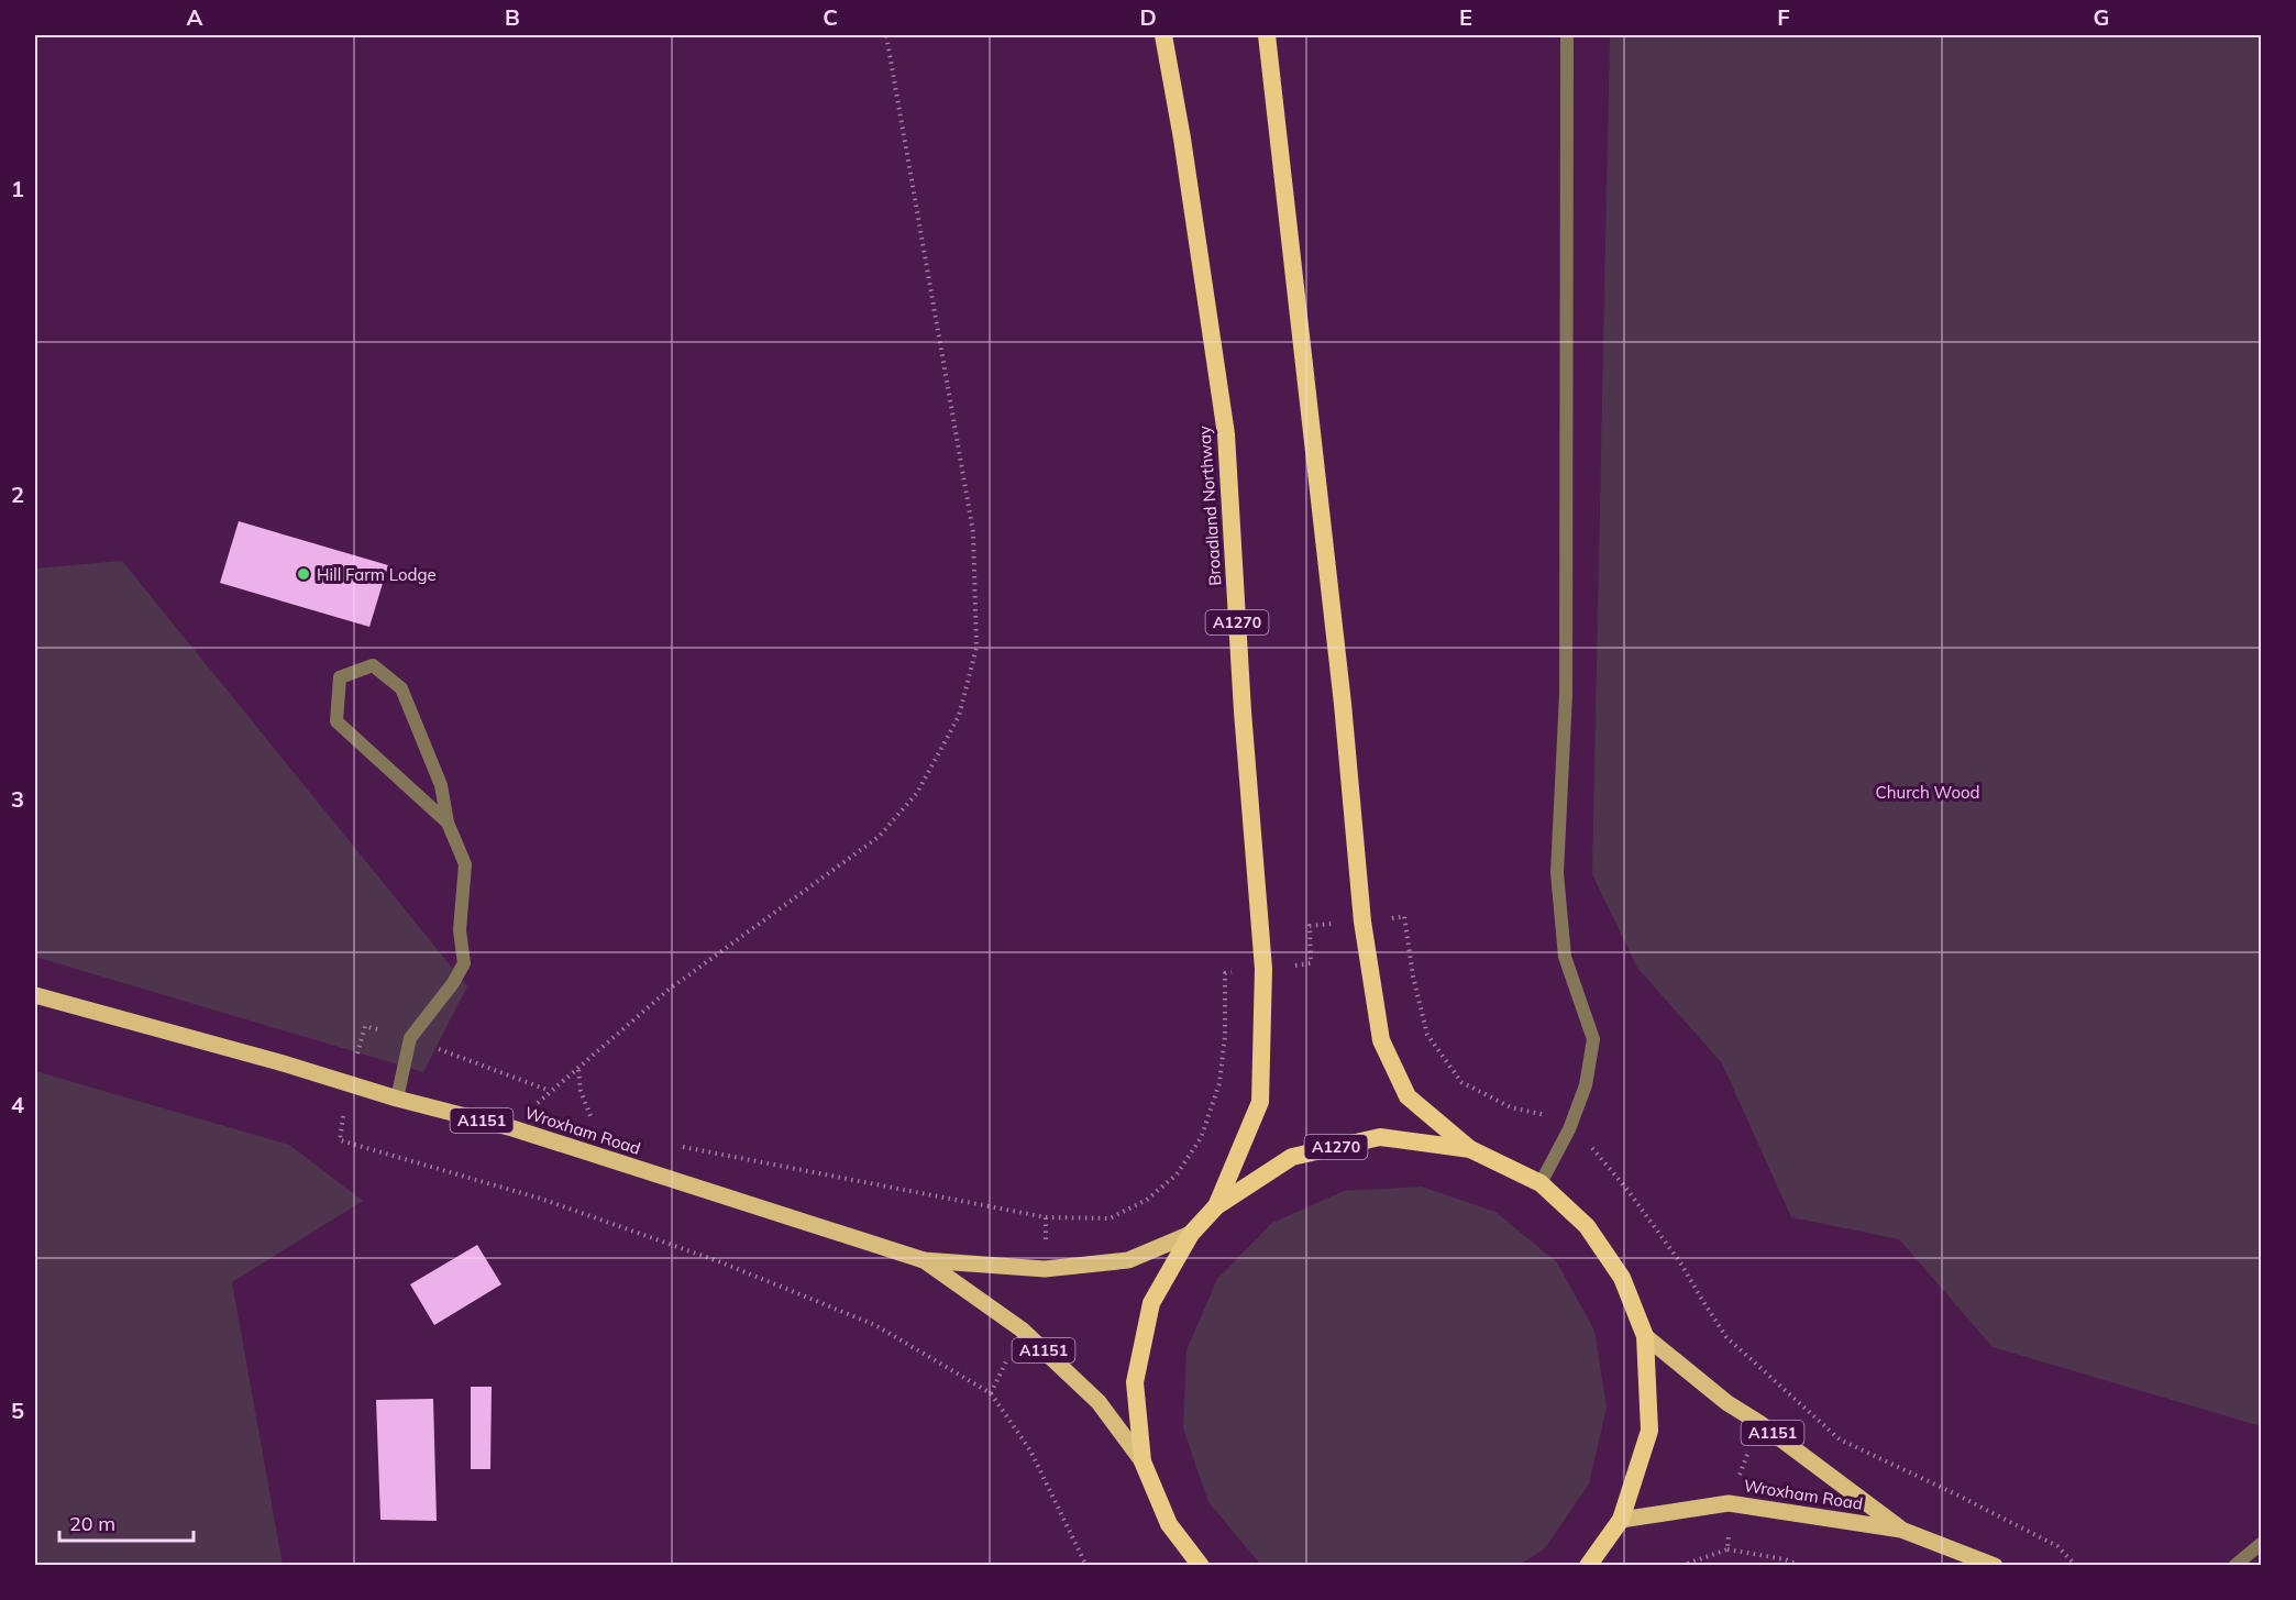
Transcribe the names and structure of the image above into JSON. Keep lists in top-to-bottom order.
{
  "streets": {
    "highway": ["Broadland Northway", "A1270"],
    "main road": ["A1151", "Wroxham Road"]
  },
  "crossings": [
    ["Broadland Northway", "A1270"],
    ["A1270", "Wroxham Road"]
  ],
  "parks": ["Church Wood"],
  "places": ["Hill Farm Lodge"],
  "scale_bar": "20 m",
  "grid": {
    "columns": [
      "A",
      "B",
      "C",
      "D",
      "E",
      "F",
      "G"
    ],
    "rows": [
      "1",
      "2",
      "3",
      "4",
      "5"
    ]
  }
}
